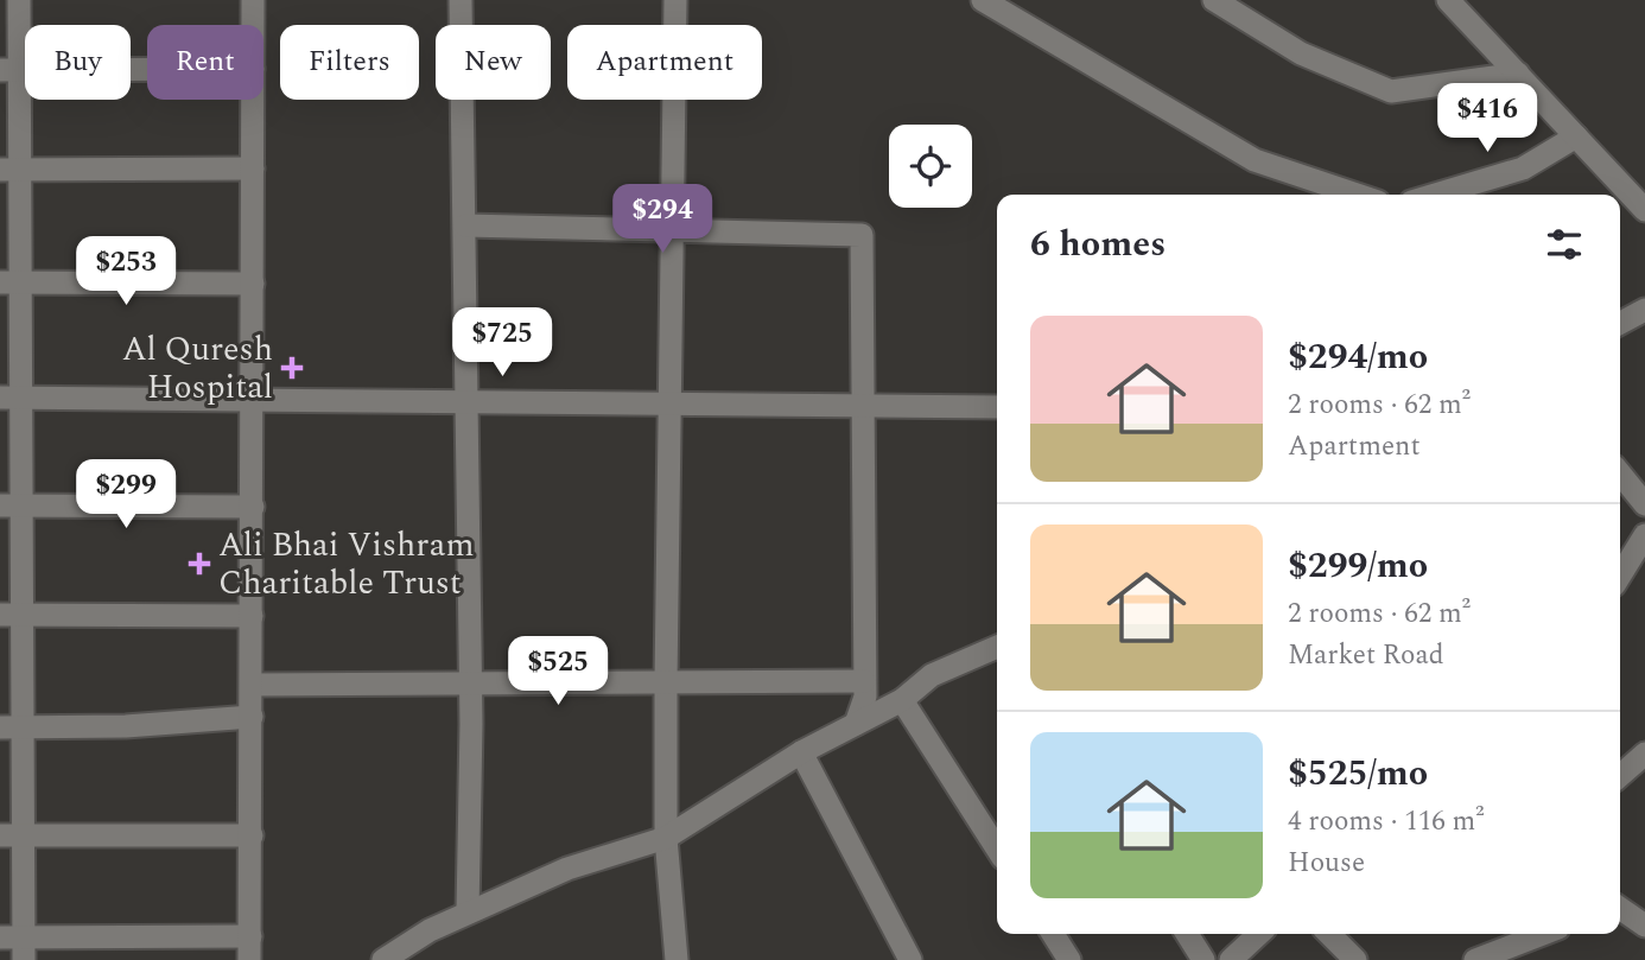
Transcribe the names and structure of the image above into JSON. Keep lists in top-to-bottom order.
{
  "places": {
    "health": ["Al Quresh Hospital", "Ali Bhai Vishram Charitable Trust"]
  },
  "page": {
    "chip": [
      "Buy",
      "Rent",
      "Filters",
      "New",
      "Apartment"
    ],
    "price": [
      "$416",
      "$294",
      "$253",
      "$725",
      "$299",
      "$525"
    ],
    "heading": "6 homes",
    "list": [
      {
        "name": "$294/mo",
        "note": "2 rooms · 62 m² · Apartment"
      },
      {
        "name": "$299/mo",
        "note": "2 rooms · 62 m² · Market Road"
      },
      {
        "name": "$525/mo",
        "note": "4 rooms · 116 m² · House"
      }
    ]
  }
}
